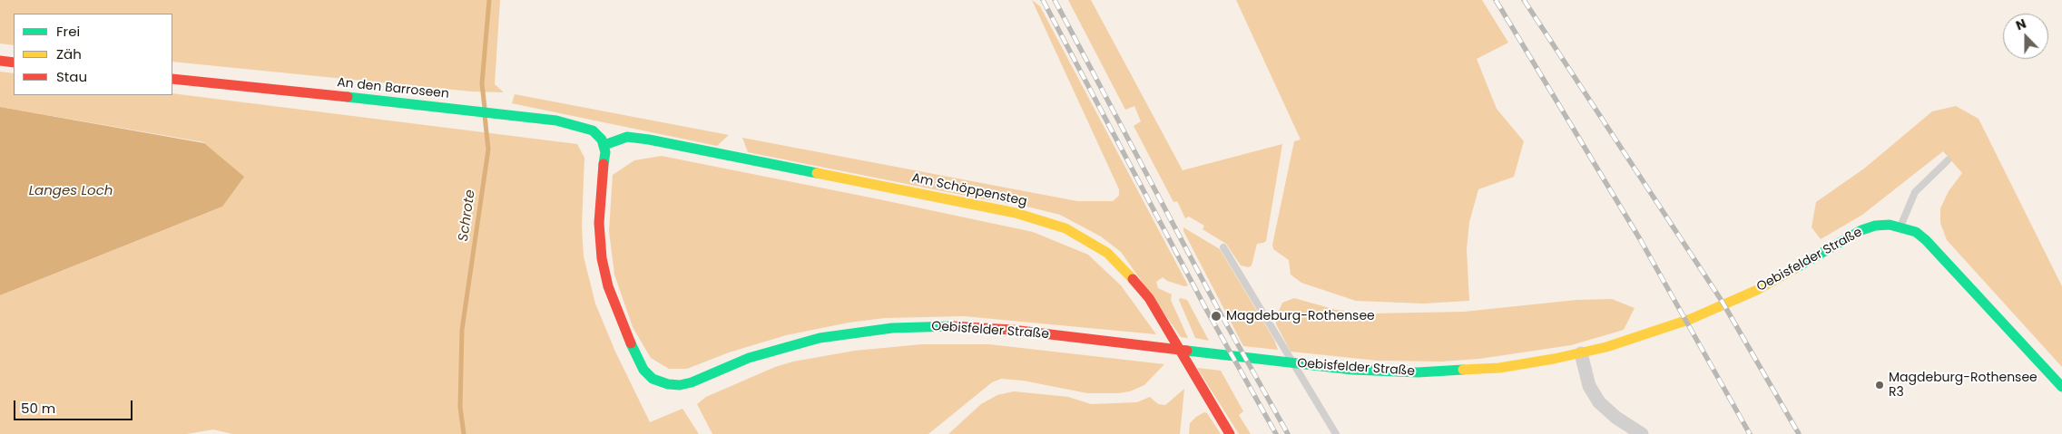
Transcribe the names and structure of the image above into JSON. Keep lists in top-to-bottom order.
{
  "streets": {
    "street": ["An den Barroseen", "Am Schöppensteg", "Oebisfelder Straße"]
  },
  "crossings": [
    ["An den Barroseen", "Am Schöppensteg"],
    ["An den Barroseen", "Oebisfelder Straße"],
    ["Am Schöppensteg", "Oebisfelder Straße"]
  ],
  "water": ["Langes Loch", "Schrote"],
  "places": ["Magdeburg-Rothensee", "Magdeburg-Rothensee R3"],
  "legend": ["Frei", "Zäh", "Stau"],
  "scale_bar": "50 m",
  "north": "top"
}
